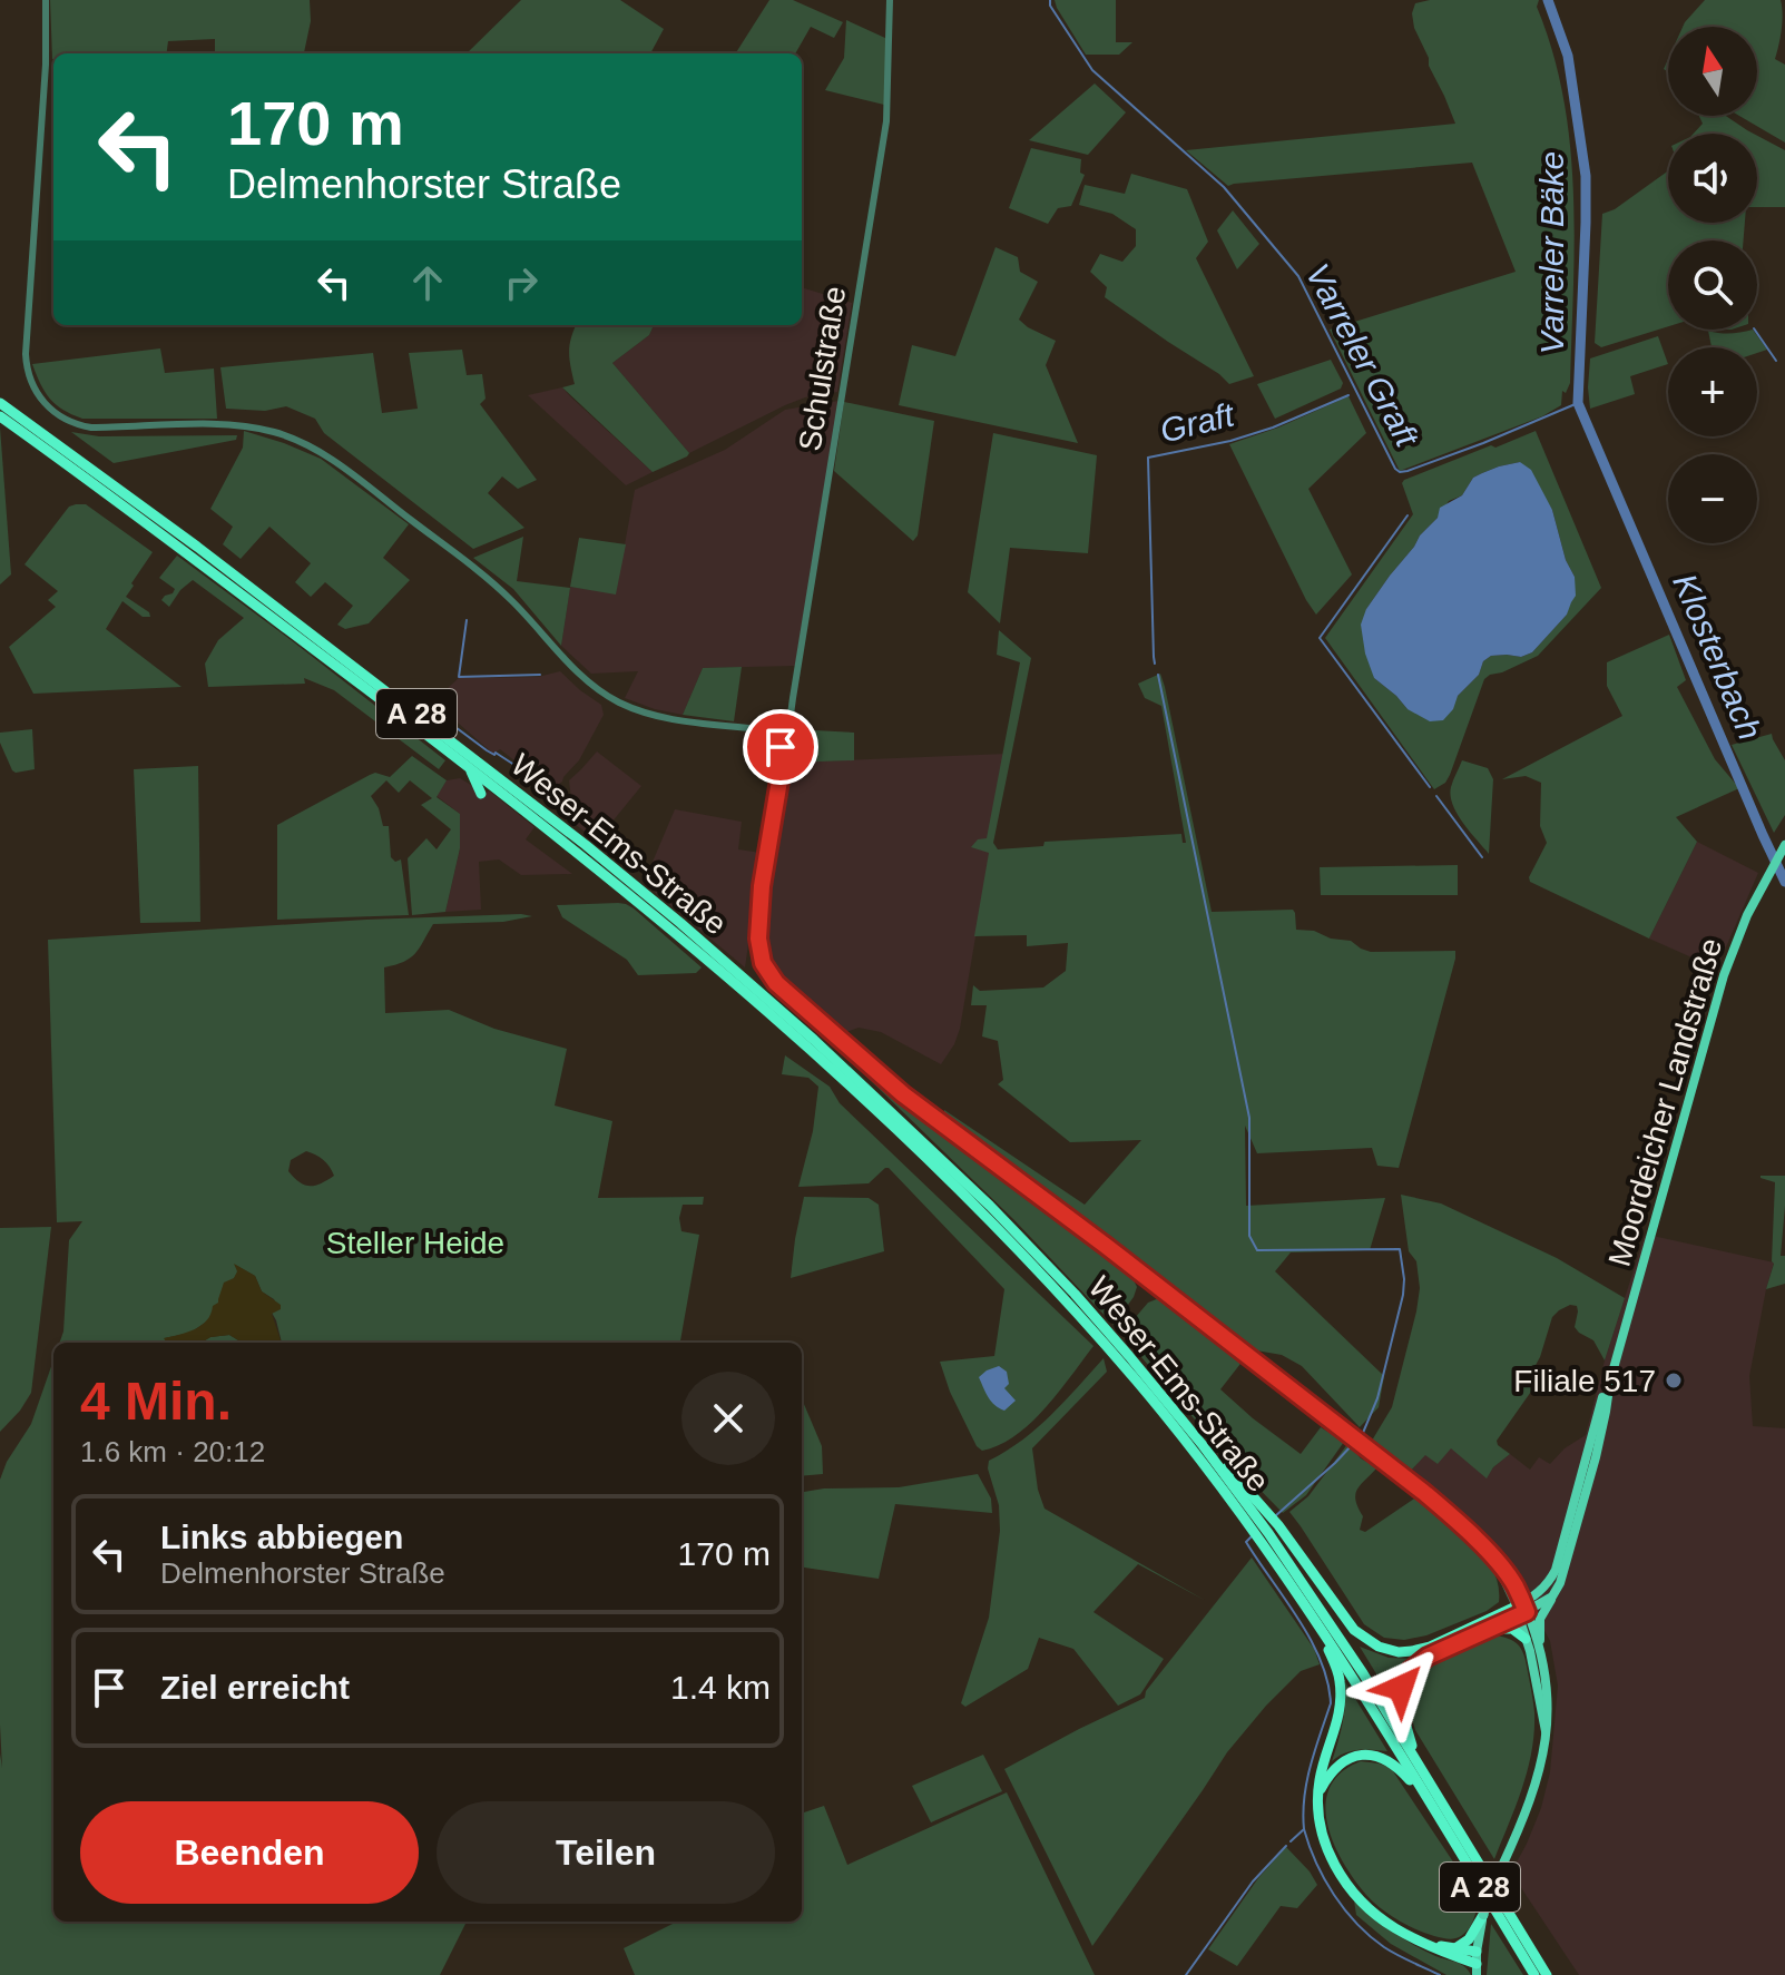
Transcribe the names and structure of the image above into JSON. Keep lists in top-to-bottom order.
{
  "streets": {
    "highway": ["A 28", "Weser-Ems-Straße"],
    "main road": ["Moordeicher Landstraße"],
    "street": ["Schulstraße"]
  },
  "crossings": [
    ["A 28", "Weser-Ems-Straße"]
  ],
  "water": [
    "Varreler Bäke",
    "Varreler Graft",
    "Graft",
    "Klosterbach"
  ],
  "parks": ["Steller Heide"],
  "places": ["Filiale 517"],
  "north": "top",
  "page": {
    "map_buttons": ["+", "−"],
    "turn": ["170 m", "Delmenhorster Straße"],
    "heading": ["4 Min.", "1.6 km · 20:12"],
    "list": [
      {
        "name": "Links abbiegen",
        "note": "Delmenhorster Straße",
        "value": "170 m"
      },
      {
        "name": "Ziel erreicht",
        "value": "1.4 km"
      }
    ],
    "buttons": ["Beenden", "Teilen"]
  }
}
